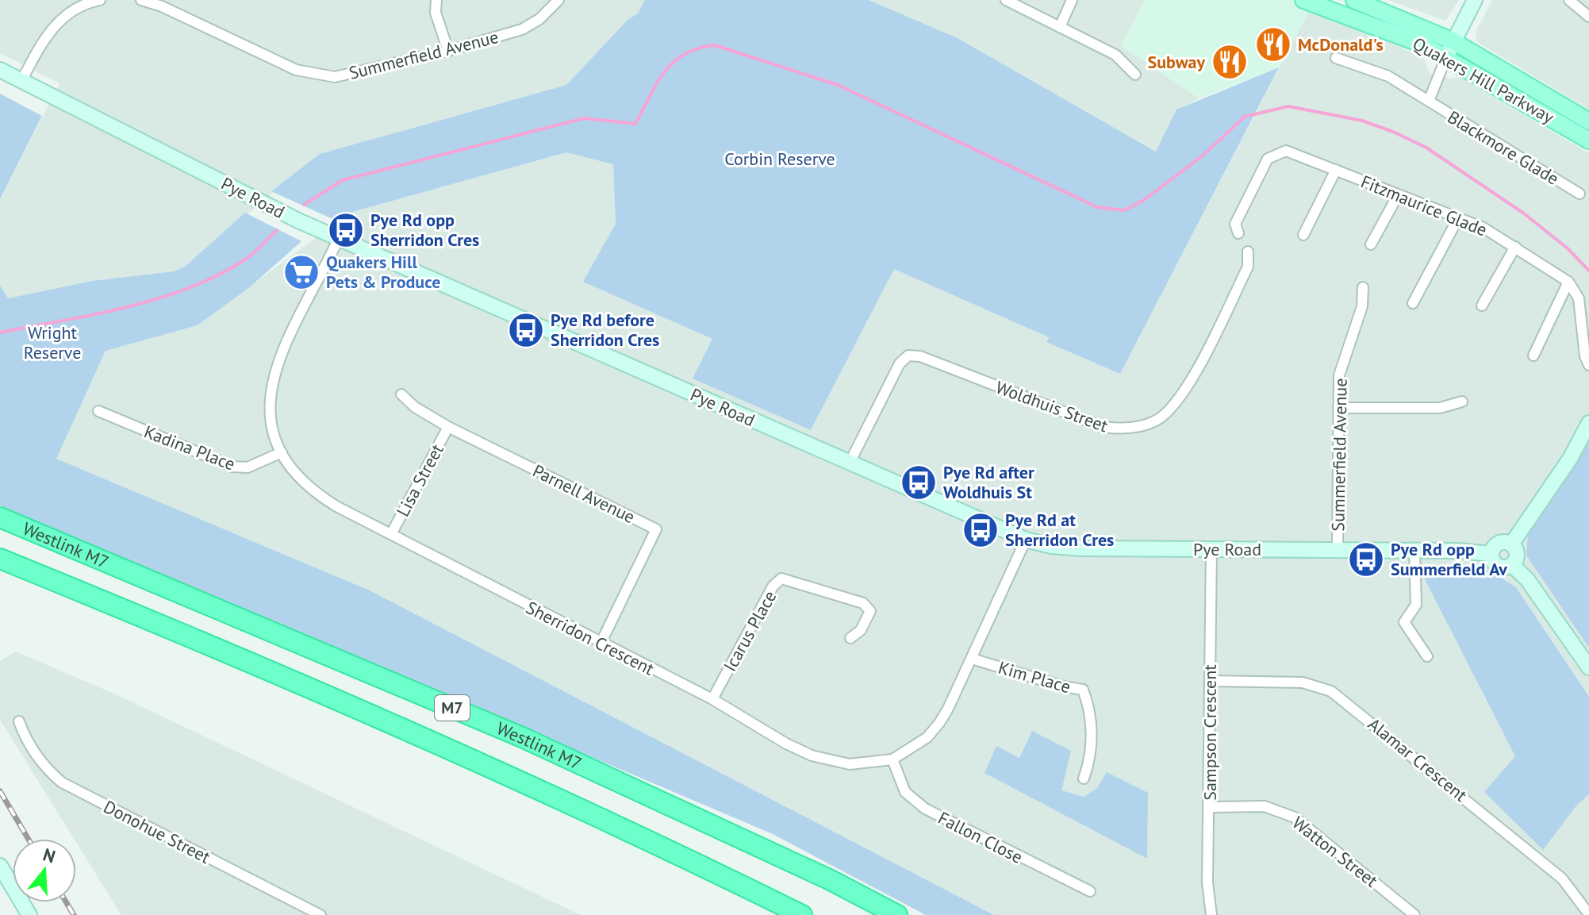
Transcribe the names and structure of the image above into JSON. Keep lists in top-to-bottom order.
{
  "streets": {
    "highway": ["Westlink M7", "M7"],
    "main road": ["Quakers Hill Parkway"],
    "street": [
      "Summerfield Avenue",
      "Blackmore Glade",
      "Pye Road",
      "Fitzmaurice Glade",
      "Woldhuis Street",
      "Kadina Place",
      "Lisa Street",
      "Parnell Avenue",
      "Icarus Place",
      "Sherridon Crescent",
      "Kim Place",
      "Sampson Crescent",
      "Alamar Crescent",
      "Donohue Street",
      "Fallon Close",
      "Watton Street"
    ]
  },
  "crossings": [
    ["Summerfield Avenue", "Pye Road"],
    ["Pye Road", "Woldhuis Street"],
    ["Pye Road", "Sherridon Crescent"],
    ["Pye Road", "Sampson Crescent"],
    ["Kadina Place", "Sherridon Crescent"],
    ["Lisa Street", "Parnell Avenue"],
    ["Lisa Street", "Sherridon Crescent"],
    ["Parnell Avenue", "Sherridon Crescent"],
    ["Icarus Place", "Sherridon Crescent"],
    ["Sherridon Crescent", "Kim Place"],
    ["Sherridon Crescent", "Fallon Close"],
    ["Sampson Crescent", "Alamar Crescent"],
    ["Sampson Crescent", "Watton Street"]
  ],
  "parks": ["Corbin Reserve", "Wright Reserve"],
  "places": {
    "restaurant": ["McDonald's", "Subway"],
    "bus stop": [
      "Pye Rd opp Sherridon Cres",
      "Pye Rd before Sherridon Cres",
      "Pye Rd after Woldhuis St",
      "Pye Rd at Sherridon Cres",
      "Pye Rd opp Summerfield Av"
    ],
    "supermarket": ["Quakers Hill Pets & Produce"]
  },
  "north": "top"
}
